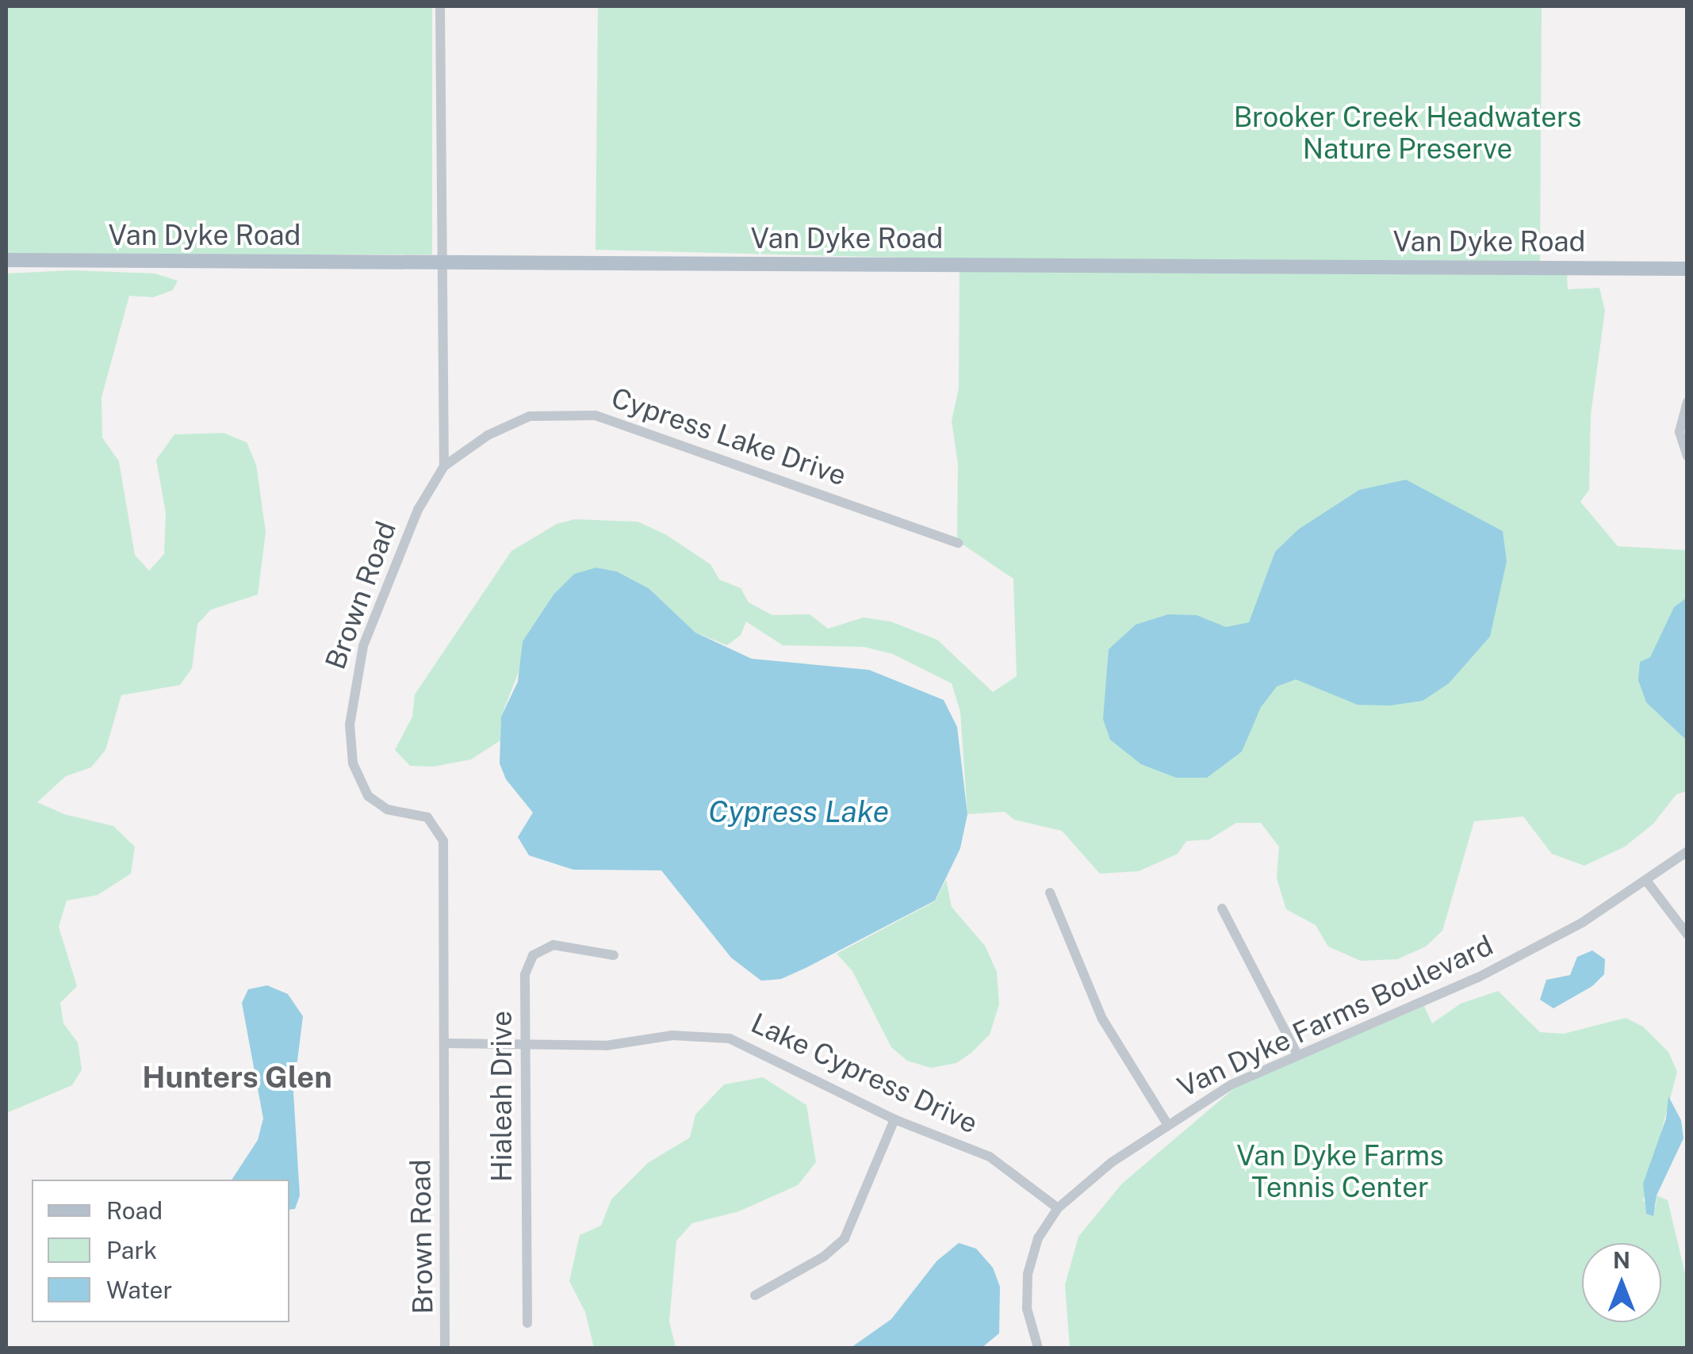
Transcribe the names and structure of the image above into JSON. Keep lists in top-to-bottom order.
{
  "streets": {
    "main road": ["Van Dyke Road"],
    "street": [
      "Cypress Lake Drive",
      "Brown Road",
      "Van Dyke Farms Boulevard",
      "Lake Cypress Drive",
      "Hialeah Drive"
    ]
  },
  "crossings": [
    ["Cypress Lake Drive", "Brown Road"],
    ["Brown Road", "Lake Cypress Drive"],
    ["Van Dyke Farms Boulevard", "Lake Cypress Drive"],
    ["Lake Cypress Drive", "Hialeah Drive"]
  ],
  "districts": ["Hunters Glen"],
  "water": ["Cypress Lake"],
  "parks": ["Brooker Creek Headwaters Nature Preserve", "Van Dyke Farms Tennis Center"],
  "legend": ["Road", "Park", "Water"],
  "north": "top"
}
